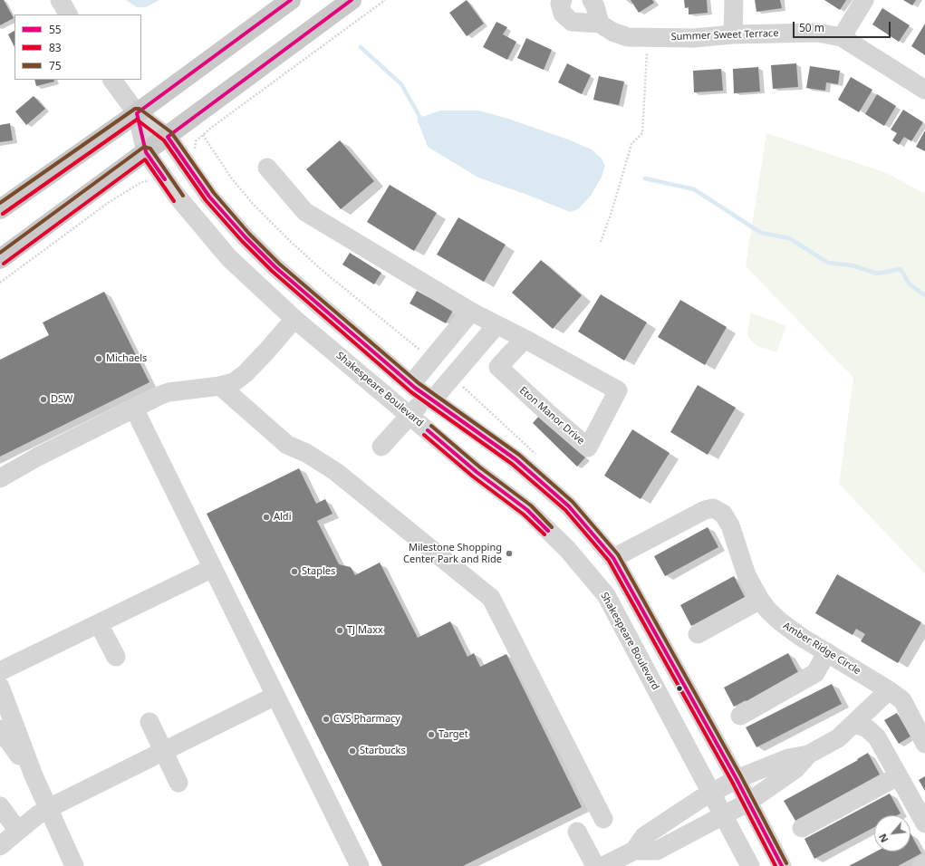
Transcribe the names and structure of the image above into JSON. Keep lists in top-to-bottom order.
{
  "streets": {
    "street": [
      "Summer Sweet Terrace",
      "Shakespeare Boulevard",
      "Eton Manor Drive",
      "Amber Ridge Circle"
    ]
  },
  "crossings": [
    ["Shakespeare Boulevard", "Amber Ridge Circle"]
  ],
  "places": [
    "Michaels",
    "DSW",
    "Aldi",
    "Milestone Shopping Center Park and Ride",
    "Staples",
    "TJ Maxx",
    "CVS Pharmacy",
    "Target",
    "Starbucks"
  ],
  "lines": ["transit line 55", "transit line 75", "transit line 83"],
  "legend": ["55", "83", "75"],
  "scale_bar": "50 m",
  "north": "bottom left"
}
